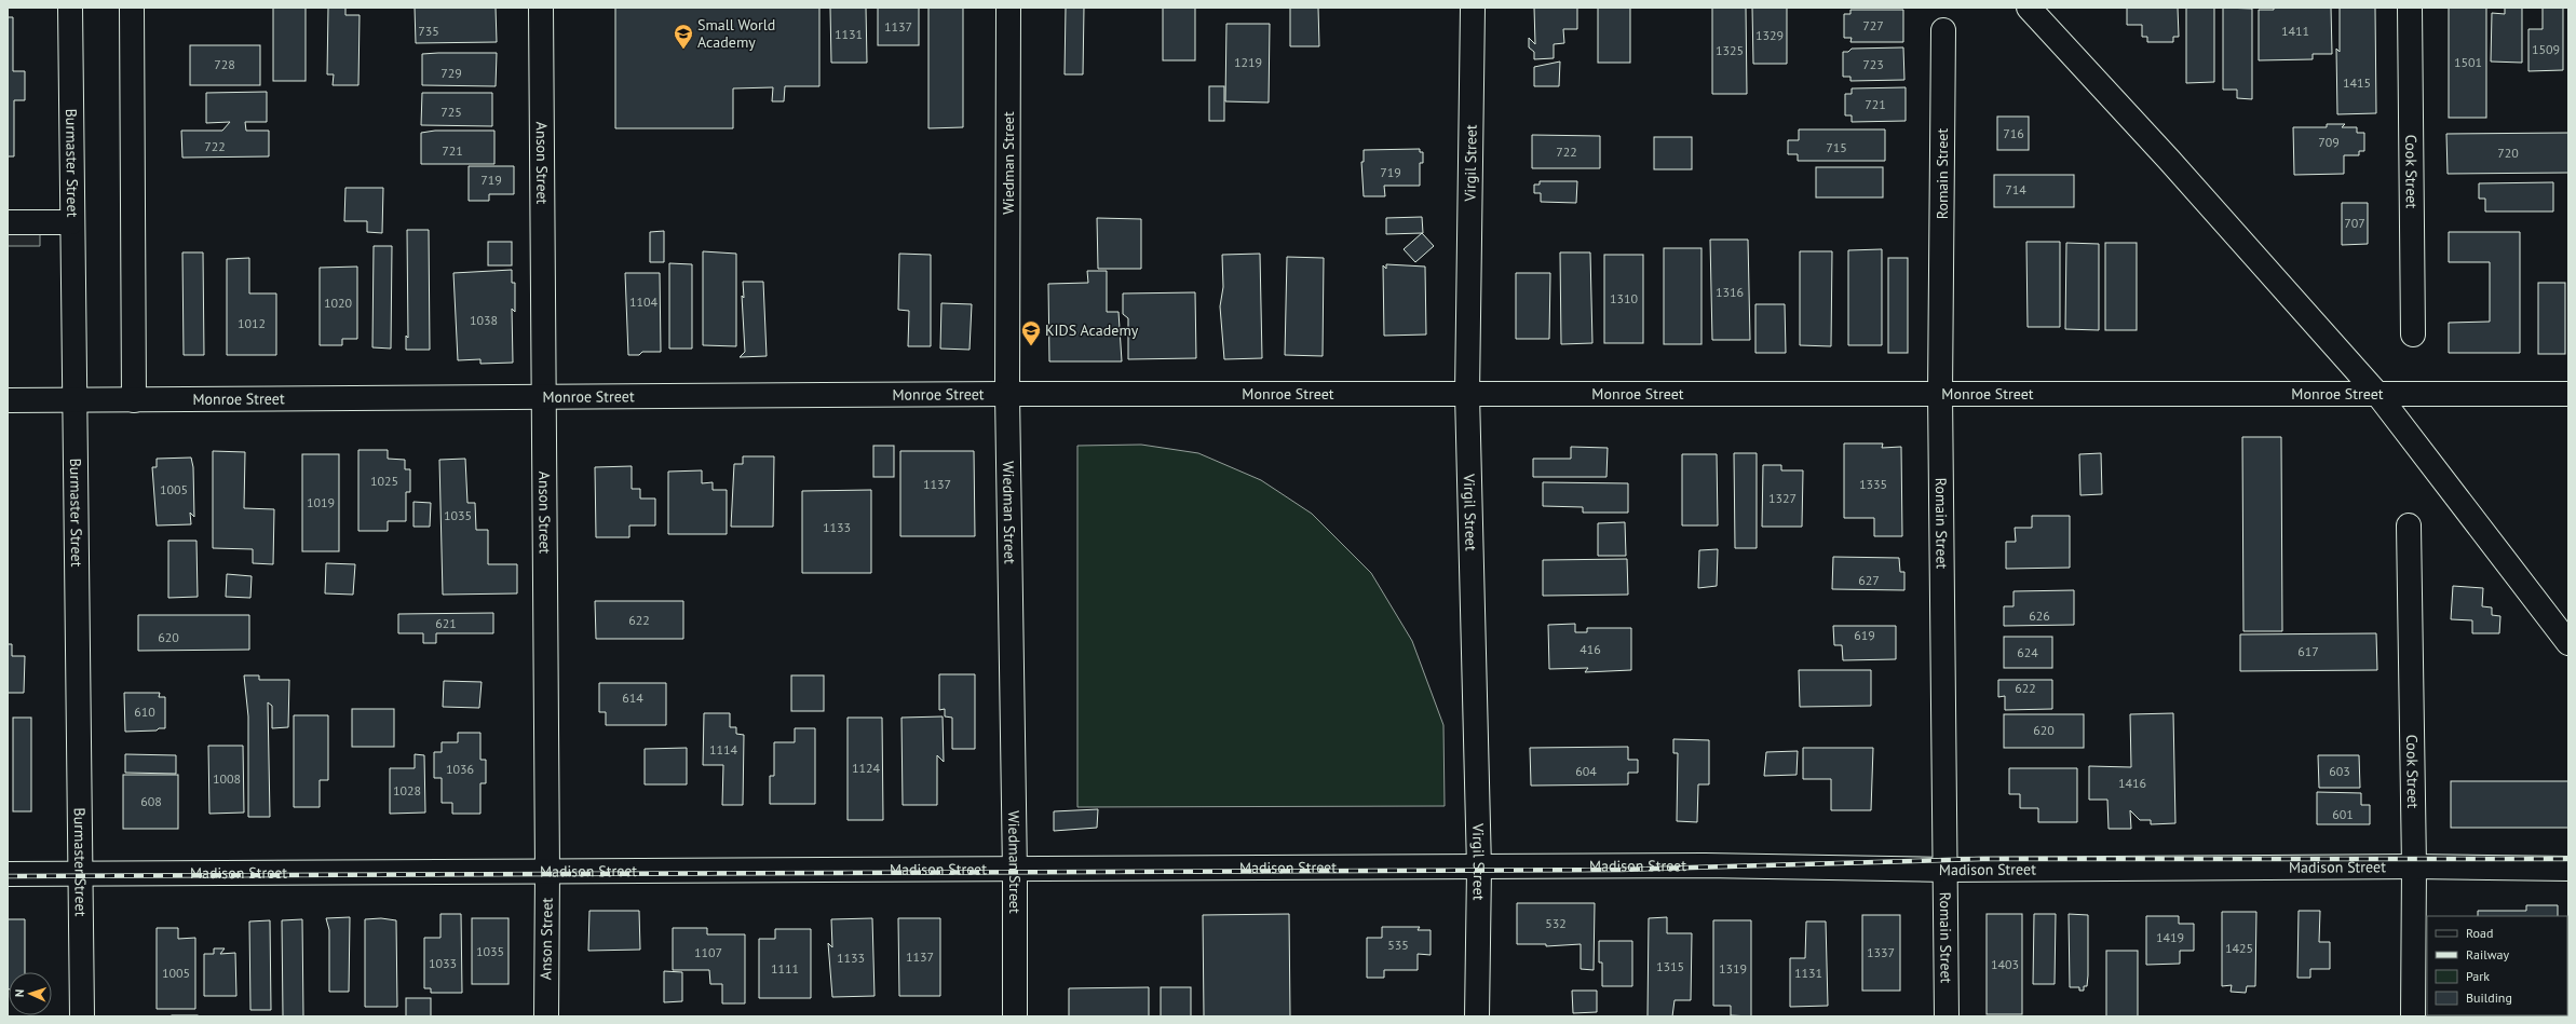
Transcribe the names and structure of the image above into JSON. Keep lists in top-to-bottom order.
{
  "streets": {
    "street": [
      "Burmaster Street",
      "Anson Street",
      "Wiedman Street",
      "Virgil Street",
      "Cook Street",
      "Romain Street",
      "Monroe Street",
      "Madison Street"
    ]
  },
  "crossings": [
    ["Burmaster Street", "Monroe Street"],
    ["Burmaster Street", "Madison Street"],
    ["Anson Street", "Monroe Street"],
    ["Anson Street", "Madison Street"],
    ["Wiedman Street", "Monroe Street"],
    ["Wiedman Street", "Madison Street"],
    ["Virgil Street", "Monroe Street"],
    ["Virgil Street", "Madison Street"],
    ["Cook Street", "Madison Street"],
    ["Romain Street", "Monroe Street"],
    ["Romain Street", "Madison Street"]
  ],
  "places": {
    "school or university": ["Small World Academy", "KIDS Academy"]
  },
  "house_numbers": [
    "727",
    "1137",
    "735",
    "1411",
    "1131",
    "1329",
    "1509",
    "1325",
    "1219",
    "1501",
    "728",
    "723",
    "729",
    "1415",
    "721",
    "725",
    "716",
    "709",
    "722",
    "715",
    "721",
    "722",
    "720",
    "719",
    "719",
    "714",
    "707",
    "1316",
    "1310",
    "1104",
    "1020",
    "1038",
    "1012",
    "1025",
    "1137",
    "1335",
    "1005",
    "1327",
    "1019",
    "1035",
    "1133",
    "627",
    "626",
    "622",
    "621",
    "619",
    "620",
    "416",
    "617",
    "624",
    "622",
    "614",
    "610",
    "620",
    "1114",
    "1124",
    "1036",
    "604",
    "603",
    "1008",
    "1416",
    "1028",
    "608",
    "601",
    "532",
    "1419",
    "535",
    "1425",
    "1035",
    "1107",
    "1337",
    "1137",
    "1133",
    "1033",
    "1403",
    "1315",
    "1111",
    "1319",
    "1005",
    "1131"
  ],
  "legend": [
    "Road",
    "Railway",
    "Park",
    "Building"
  ],
  "north": "left"
}
